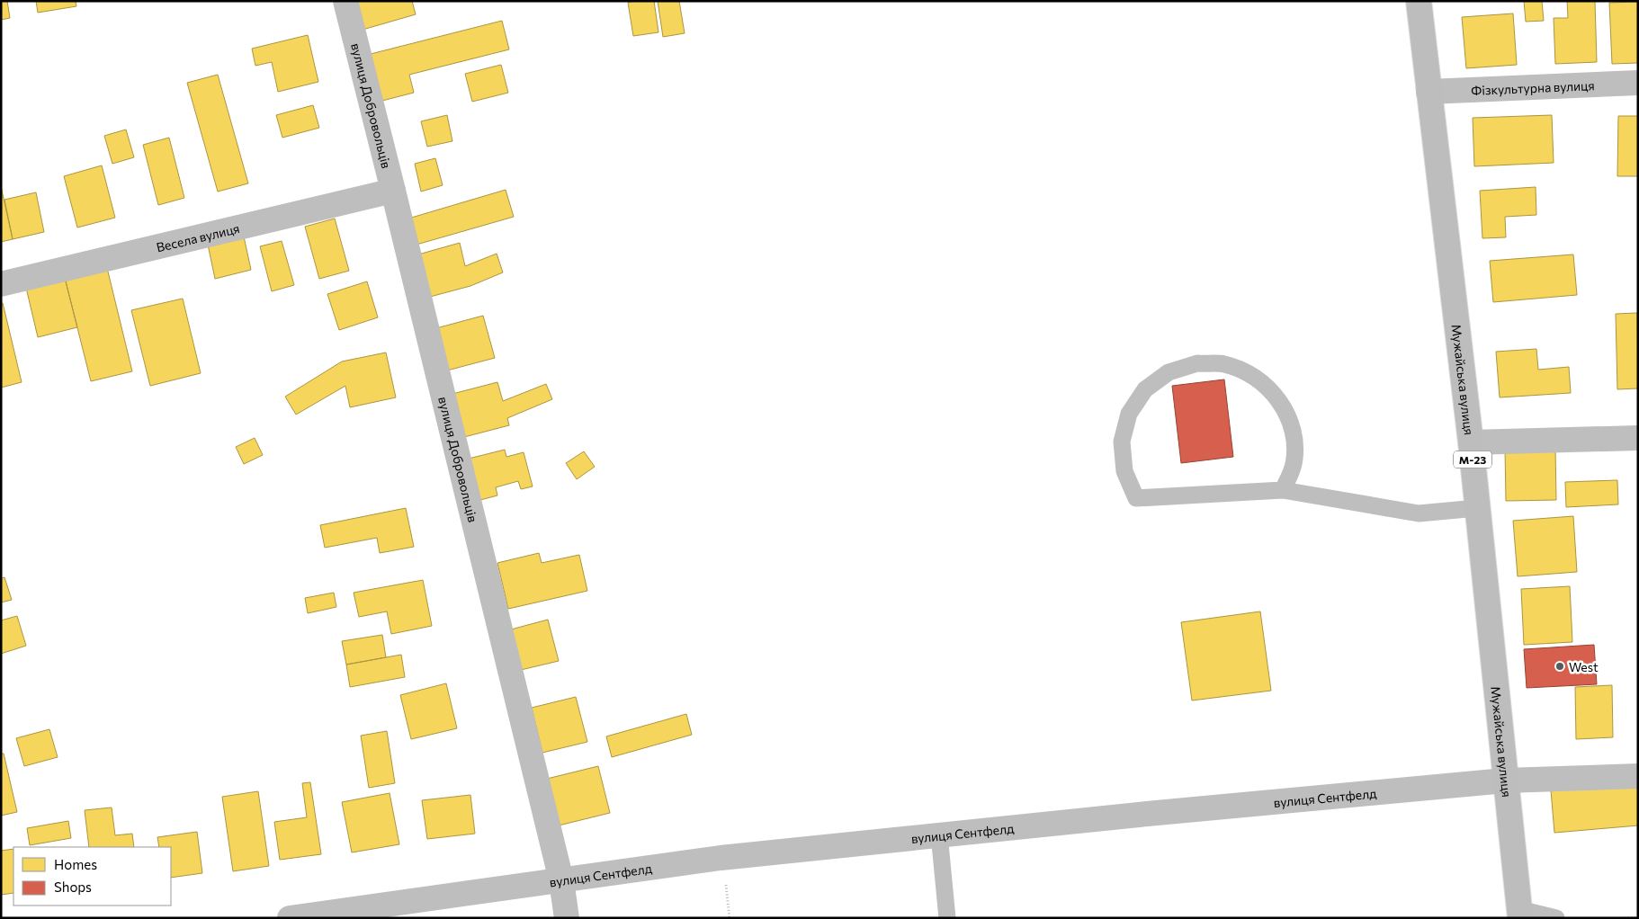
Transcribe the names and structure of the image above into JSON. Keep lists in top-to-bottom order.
{
  "streets": {
    "highway": ["Мужайська вулиця", "М-23"],
    "street": [
      "Фізкультурна вулиця",
      "вулиця Добровольців",
      "Весела вулиця",
      "вулиця Сентфелд"
    ]
  },
  "crossings": [
    ["Фізкультурна вулиця", "Мужайська вулиця"],
    ["вулиця Добровольців", "Весела вулиця"],
    ["вулиця Добровольців", "вулиця Сентфелд"],
    ["Мужайська вулиця", "вулиця Сентфелд"]
  ],
  "places": ["West"],
  "legend": ["Homes", "Shops"]
}
